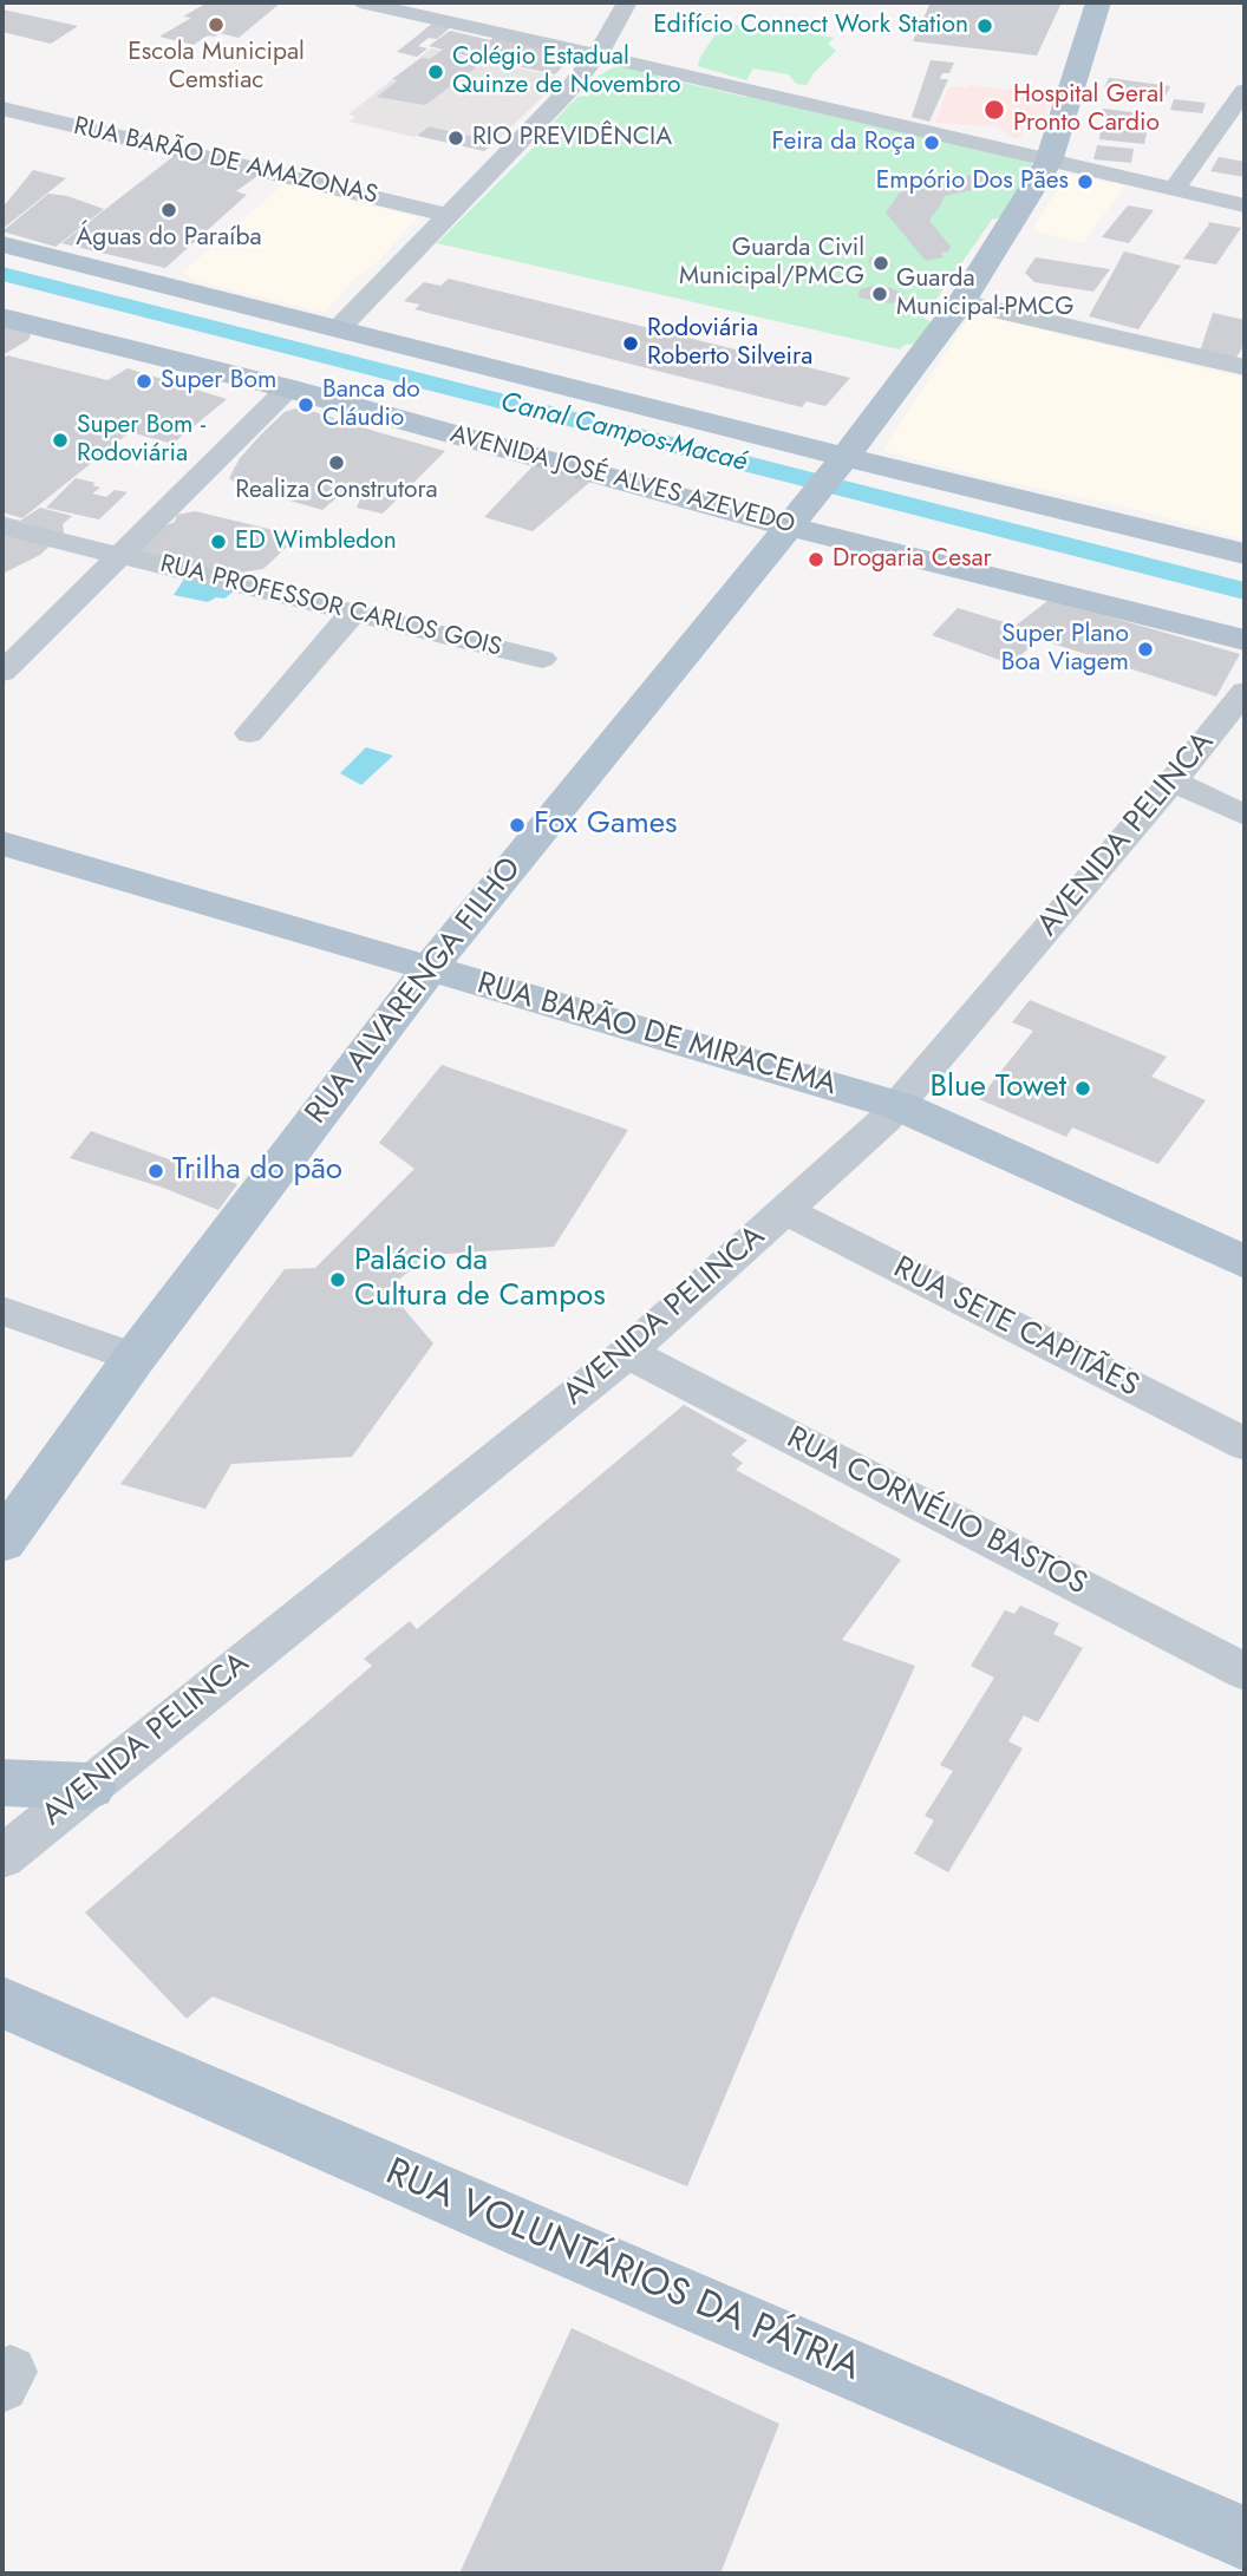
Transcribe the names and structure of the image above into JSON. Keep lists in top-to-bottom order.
{
  "streets": {
    "main road": [
      "AVENIDA JOSÉ ALVES AZEVEDO",
      "RUA ALVARENGA FILHO",
      "RUA BARÃO DE MIRACEMA",
      "RUA VOLUNTÁRIOS DA PÁTRIA"
    ],
    "street": [
      "RUA BARÃO DE AMAZONAS",
      "RUA PROFESSOR CARLOS GOIS",
      "AVENIDA PELINCA",
      "RUA SETE CAPITÃES",
      "RUA CORNÉLIO BASTOS"
    ]
  },
  "crossings": [
    ["AVENIDA JOSÉ ALVES AZEVEDO", "RUA ALVARENGA FILHO"],
    ["AVENIDA PELINCA", "RUA BARÃO DE MIRACEMA"],
    ["AVENIDA PELINCA", "RUA SETE CAPITÃES"],
    ["AVENIDA PELINCA", "RUA CORNÉLIO BASTOS"],
    ["RUA ALVARENGA FILHO", "RUA BARÃO DE MIRACEMA"]
  ],
  "water": ["Canal Campos-Macaé"],
  "places": [
    "Escola Municipal Cemstiac",
    "Edifício Connect Work Station",
    "Colégio Estadual Quinze de Novembro",
    "Hospital Geral Pronto Cardio",
    "RIO PREVIDÊNCIA",
    "Feira da Roça",
    "Empório Dos Pães",
    "Águas do Paraíba",
    "Guarda Civil Municipal/PMCG",
    "Guarda Municipal-PMCG",
    "Rodoviária Roberto Silveira",
    "Super Bom",
    "Banca do Cláudio",
    "Super Bom - Rodoviária",
    "Realiza Construtora",
    "ED Wimbledon",
    "Drogaria Cesar",
    "Super Plano Boa Viagem",
    "Fox Games",
    "Blue Towet",
    "Trilha do pão",
    "Palácio da Cultura de Campos"
  ]
}
